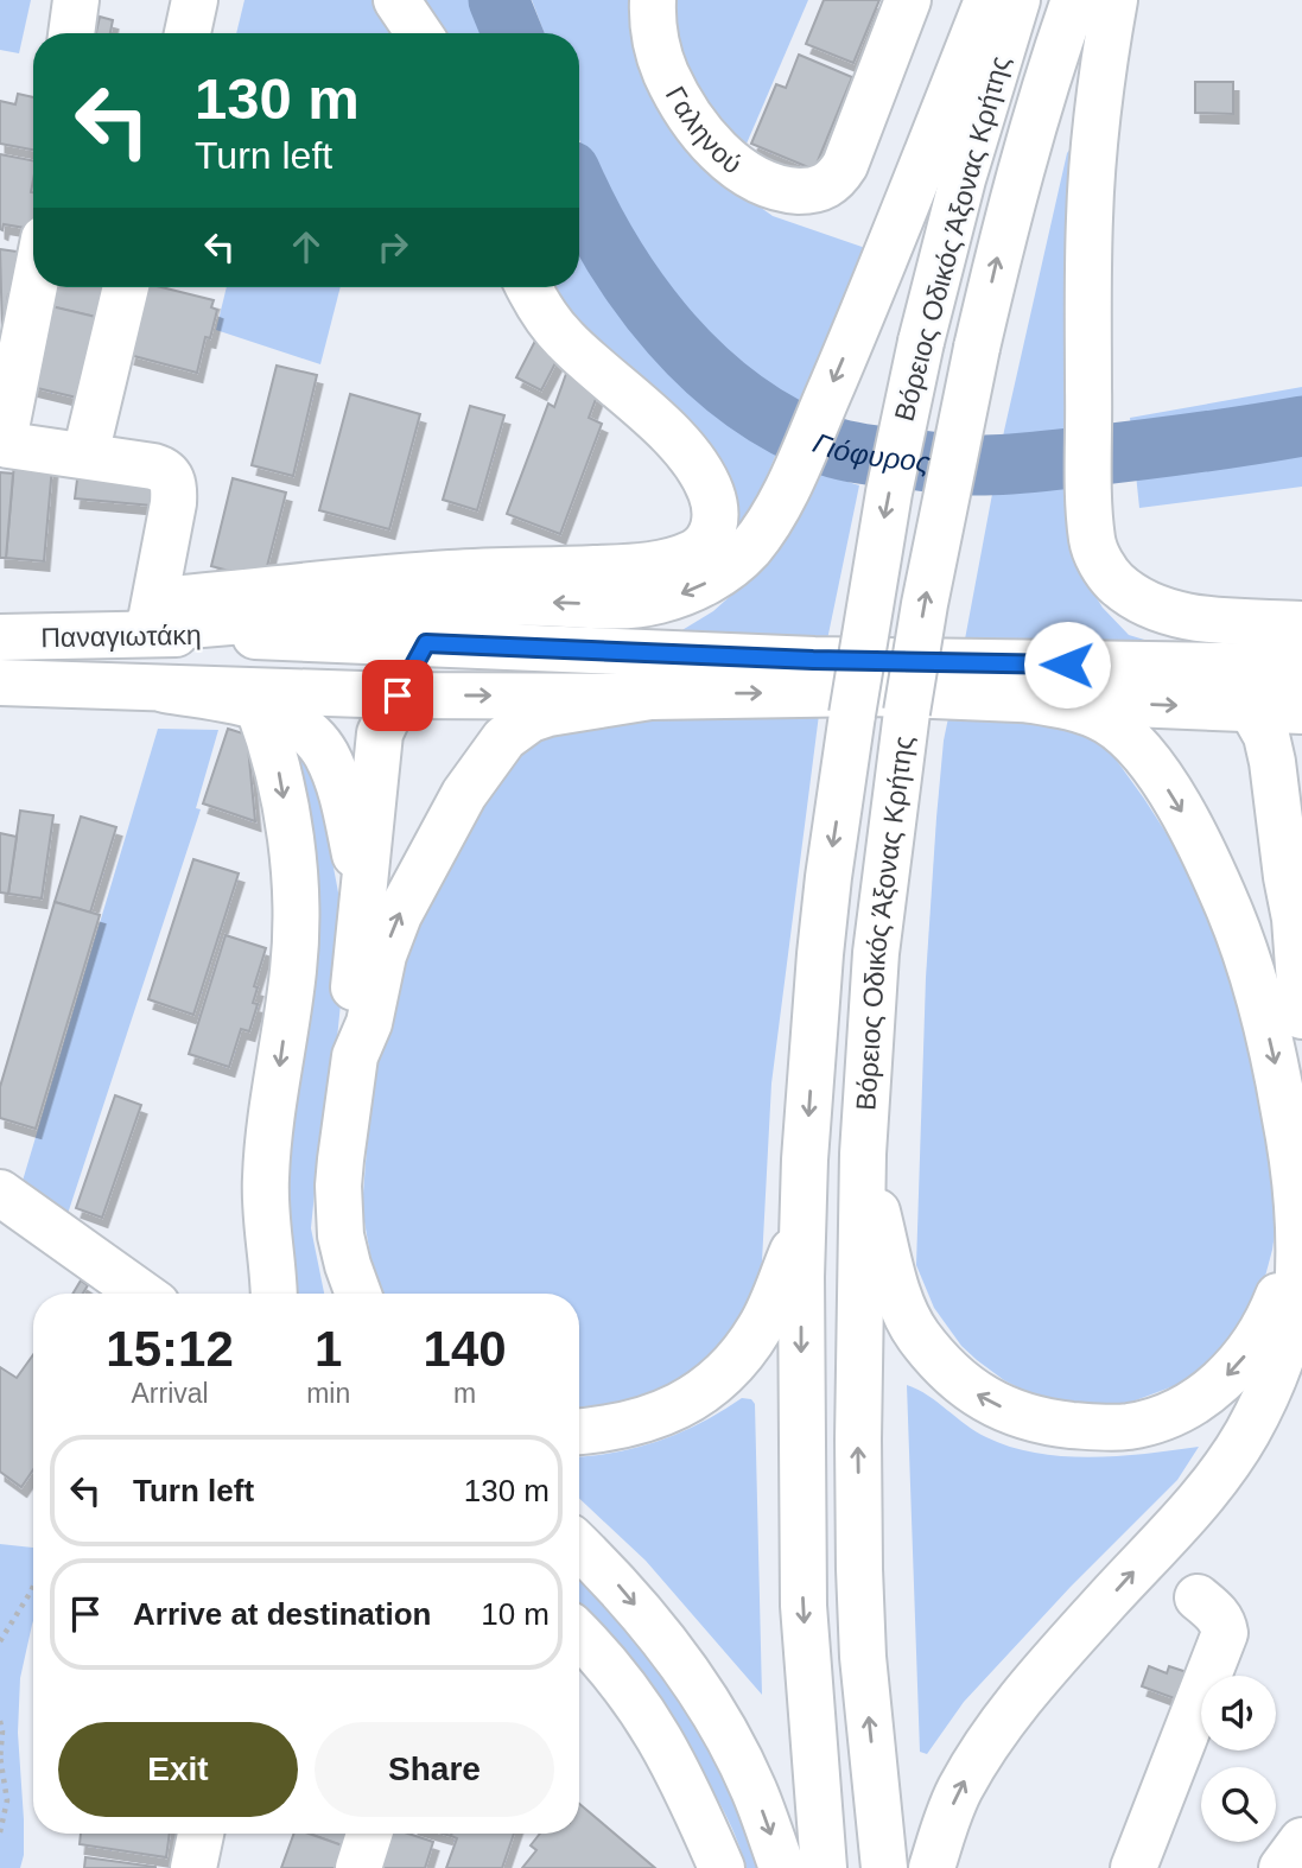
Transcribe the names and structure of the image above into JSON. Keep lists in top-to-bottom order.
{
  "streets": {
    "main road": ["Γαληνού", "Βόρειος Οδικός Άξονας Κρήτης", "Παναγιωτάκη"]
  },
  "water": ["Γιόφυρος"],
  "page": {
    "turn": ["130 m", "Turn left"],
    "eta": [
      "15:12",
      "Arrival",
      "1",
      "min",
      "140",
      "m"
    ],
    "list": [
      {
        "name": "Turn left",
        "value": "130 m"
      },
      {
        "name": "Arrive at destination",
        "value": "10 m"
      }
    ],
    "buttons": ["Exit", "Share"]
  }
}
